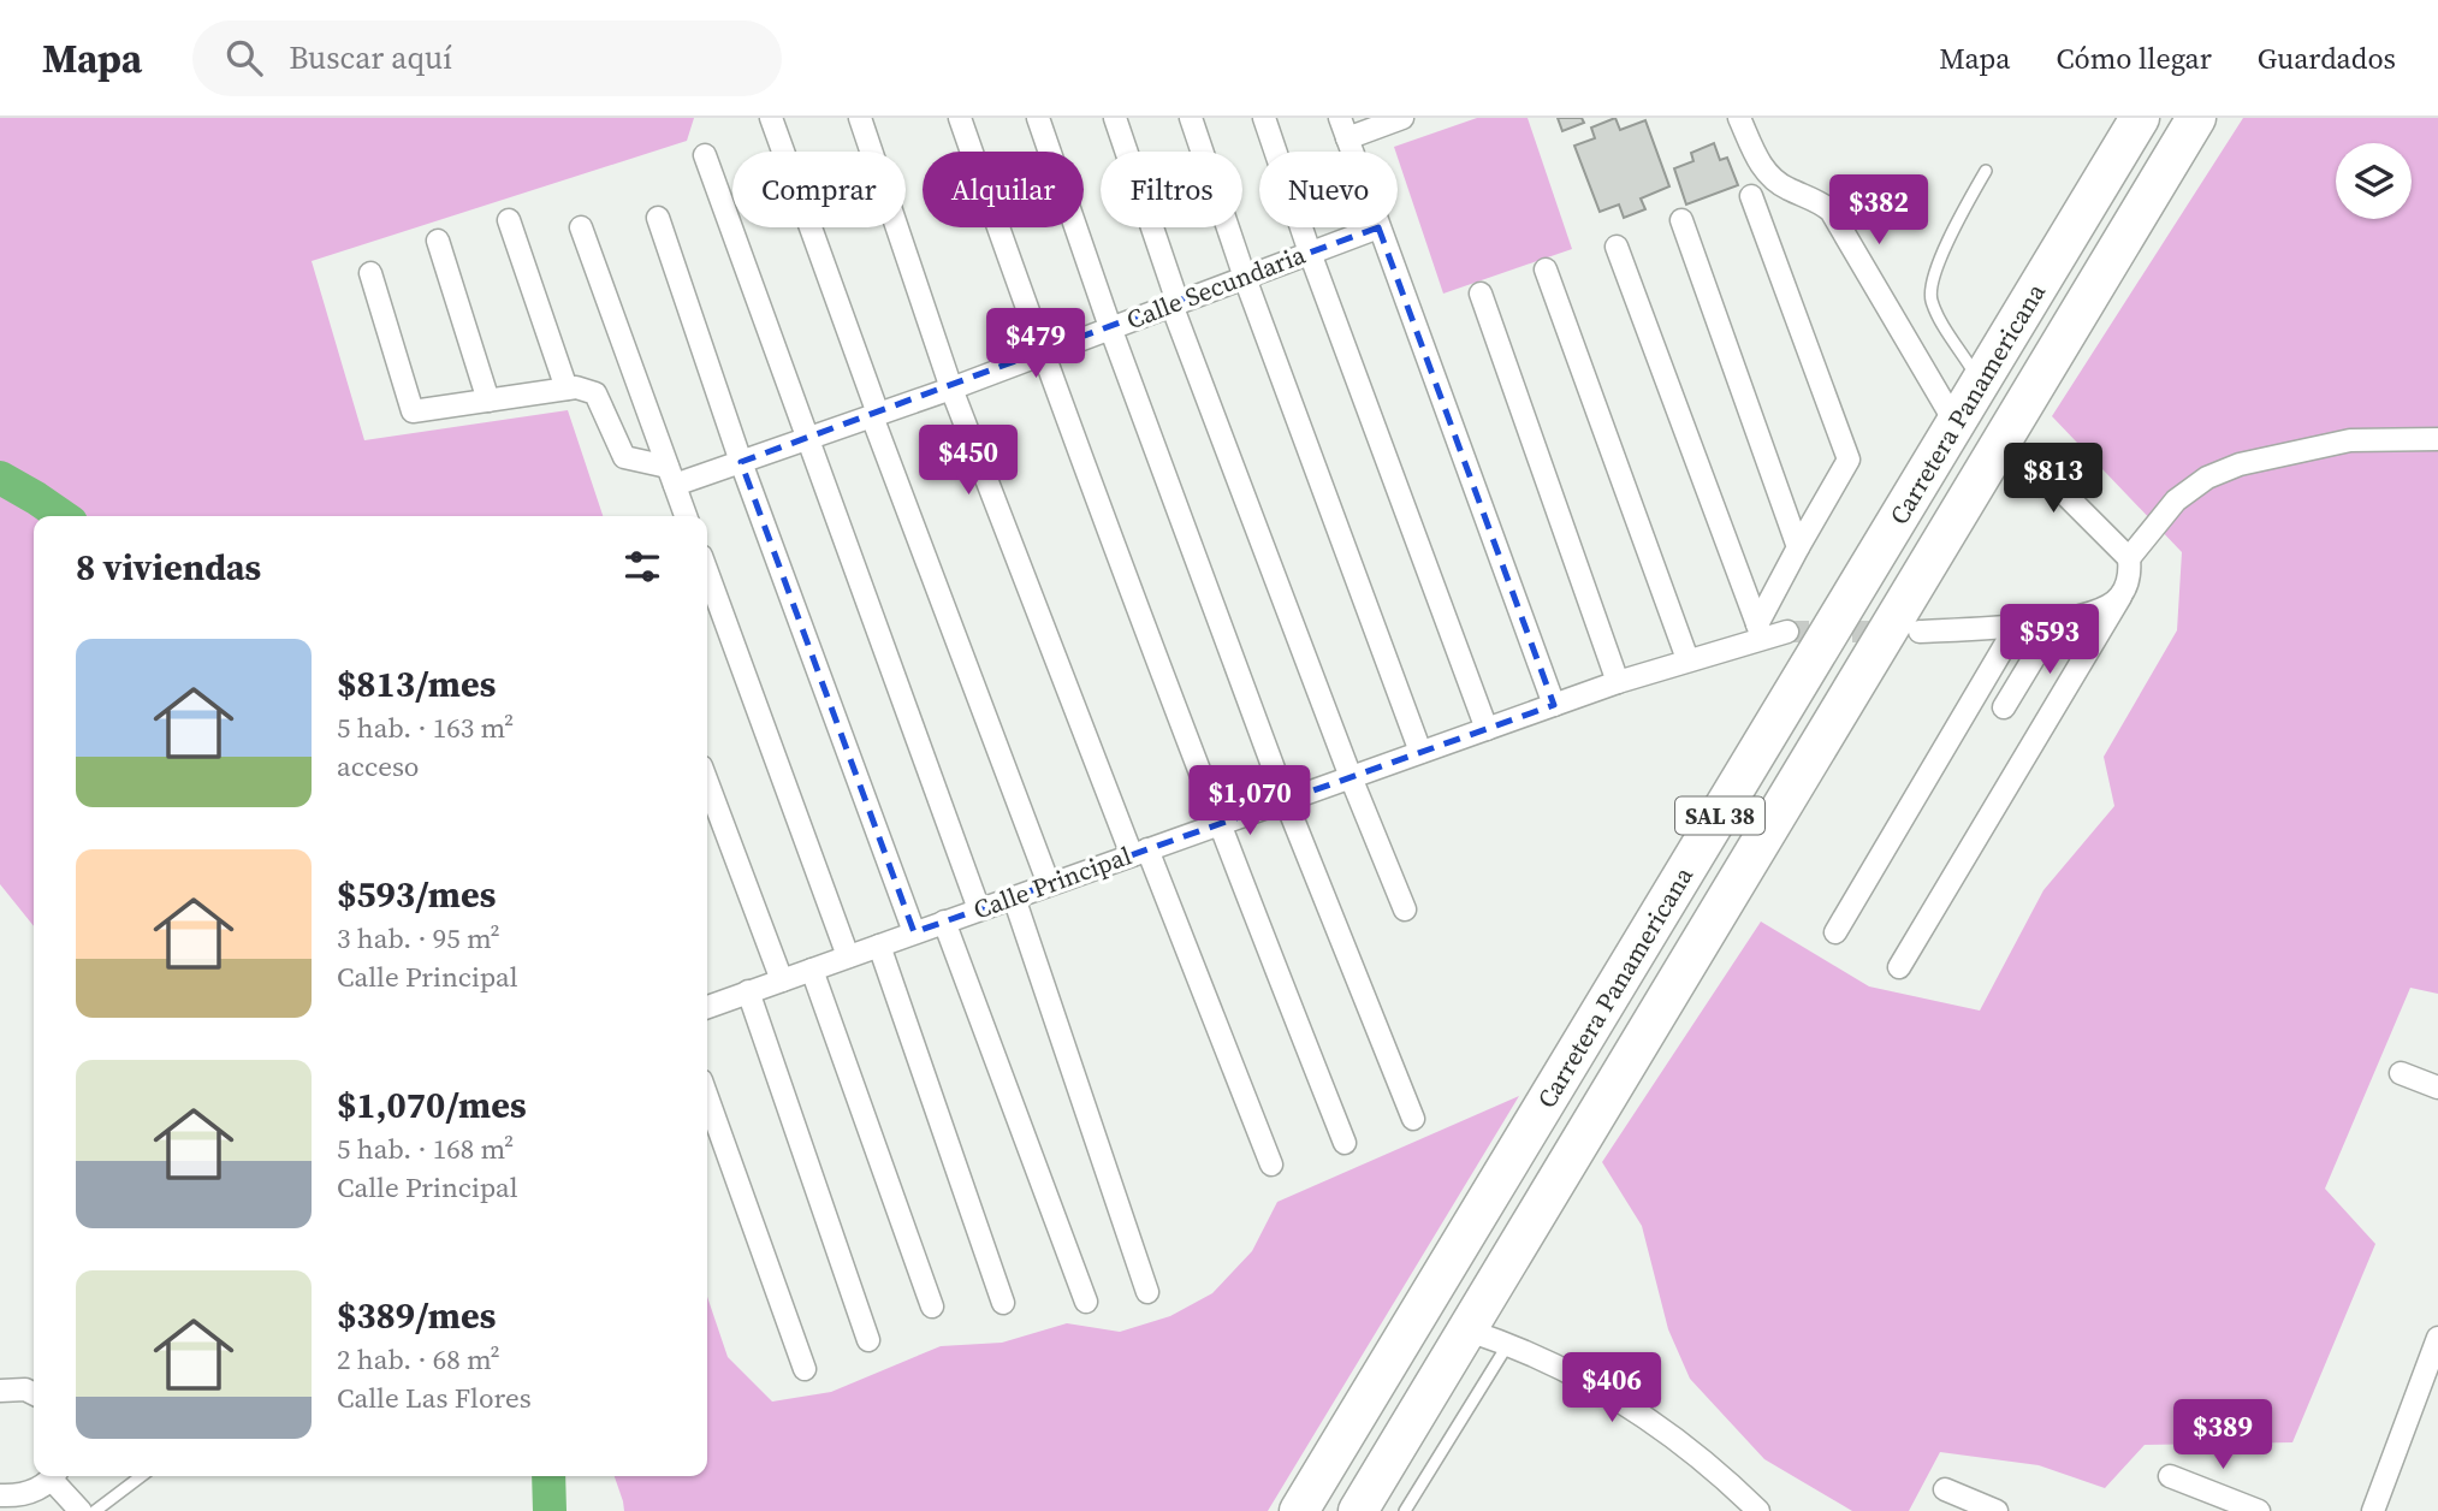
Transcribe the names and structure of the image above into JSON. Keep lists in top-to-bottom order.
{
  "streets": {
    "highway": ["Carretera Panamericana", "SAL 38"],
    "street": ["Calle Secundaria", "Calle Principal"]
  },
  "page": {
    "header": "Mapa",
    "search": "Buscar aquí",
    "nav": ["Mapa", "Cómo llegar", "Guardados"],
    "chip": [
      "Comprar",
      "Alquilar",
      "Filtros",
      "Nuevo"
    ],
    "price": [
      "$382",
      "$479",
      "$450",
      "$813",
      "$593",
      "$1,070",
      "$406",
      "$389"
    ],
    "heading": "8 viviendas",
    "list": [
      {
        "name": "$813/mes",
        "note": "5 hab. · 163 m² · acceso"
      },
      {
        "name": "$593/mes",
        "note": "3 hab. · 95 m² · Calle Principal"
      },
      {
        "name": "$1,070/mes",
        "note": "5 hab. · 168 m² · Calle Principal"
      },
      {
        "name": "$389/mes",
        "note": "2 hab. · 68 m² · Calle Las Flores"
      }
    ]
  }
}
